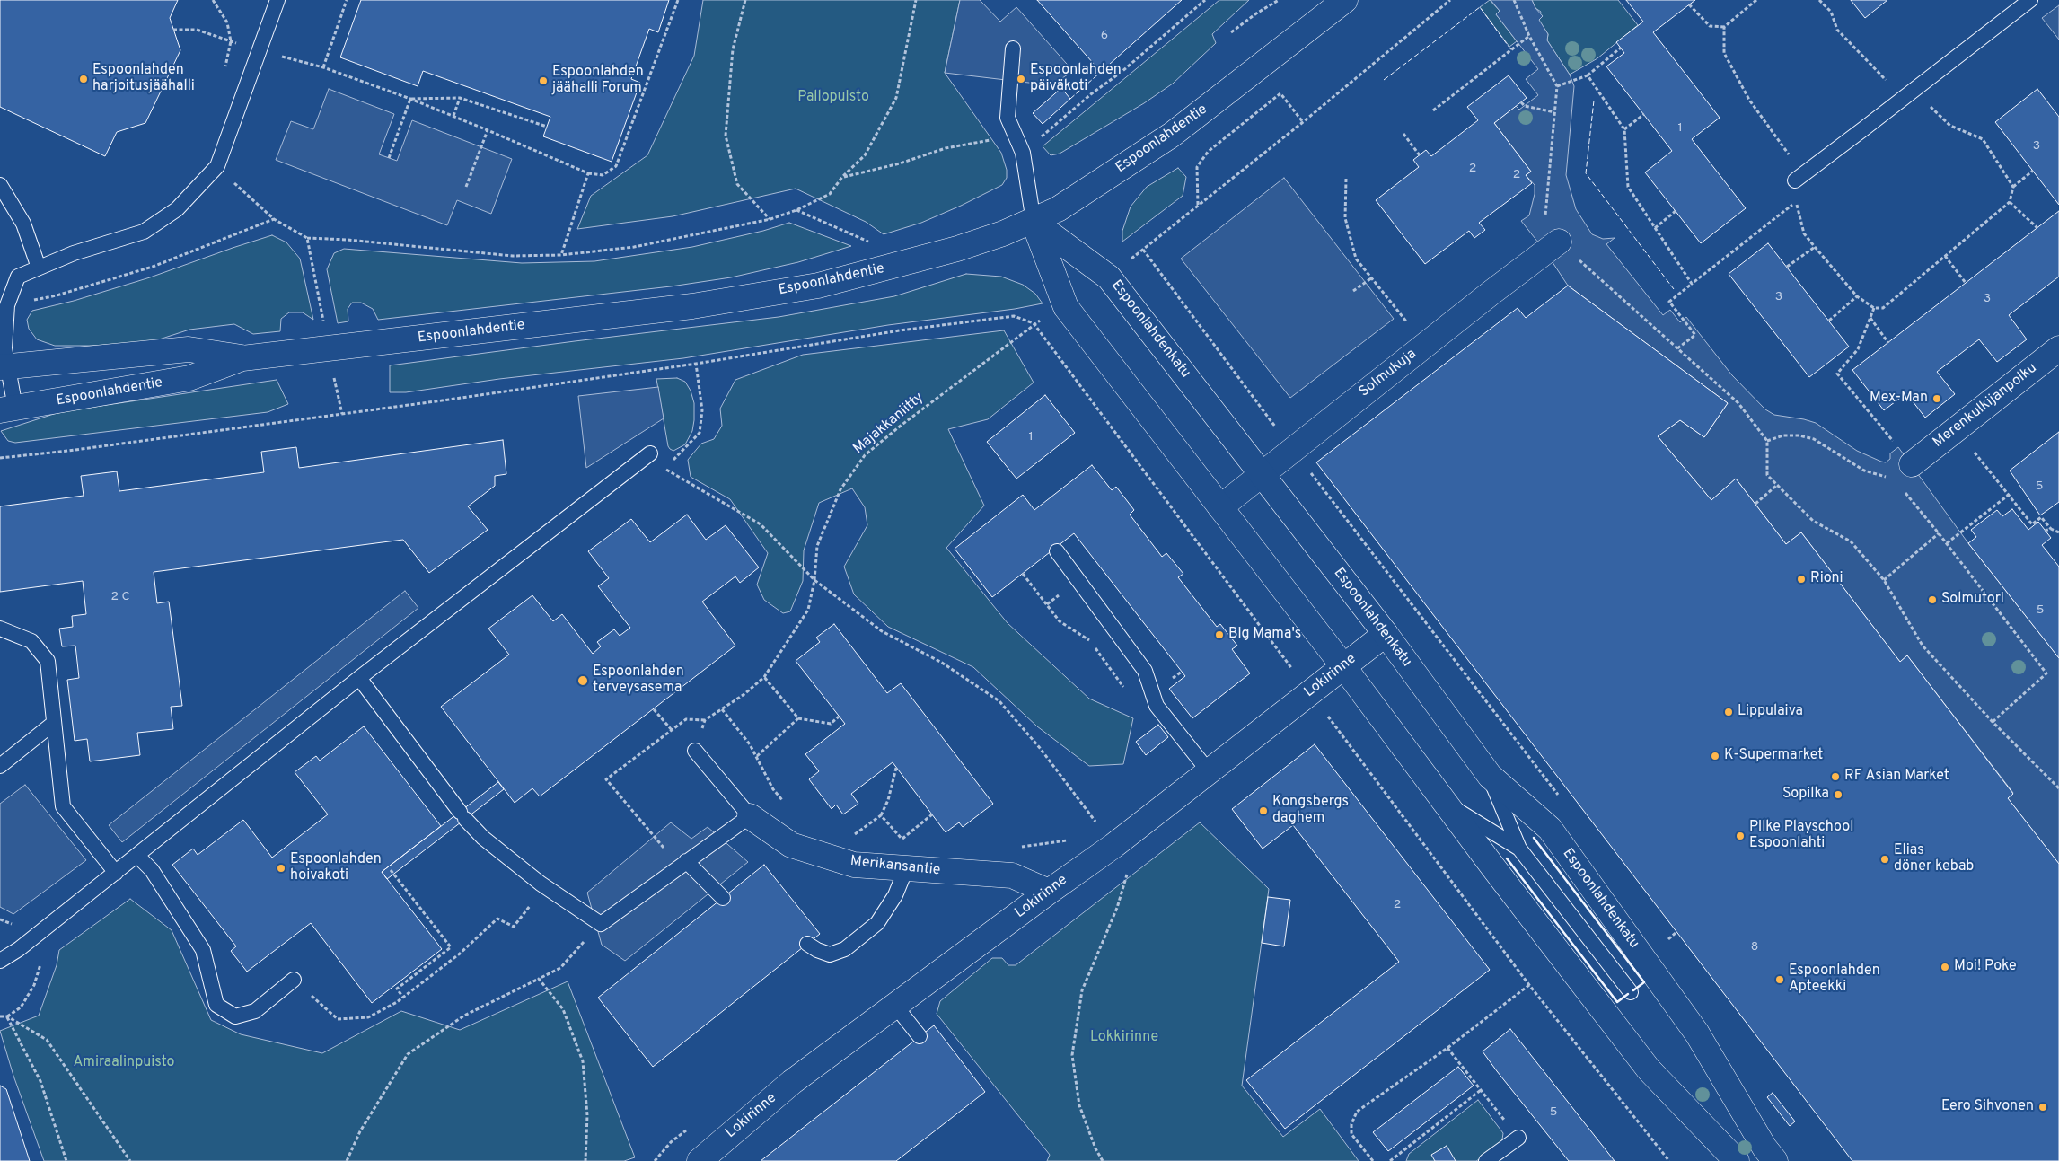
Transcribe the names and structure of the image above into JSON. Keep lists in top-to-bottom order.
{
  "streets": {
    "main road": [
      "Espoonlahdentie",
      "Espoonlahdenkatu",
      "Solmukuja",
      "Merenkulkijanpolku",
      "Lokirinne",
      "Merikansantie"
    ],
    "path": ["Majakkaniitty"]
  },
  "crossings": [
    ["Espoonlahdentie", "Espoonlahdenkatu"],
    ["Espoonlahdenkatu", "Solmukuja"],
    ["Espoonlahdenkatu", "Lokirinne"],
    ["Lokirinne", "Merikansantie"]
  ],
  "parks": ["Pallopuisto", "Lokkirinne", "Amiraalinpuisto"],
  "places": [
    "Espoonlahden harjoitusjäähalli",
    "Espoonlahden päiväkoti",
    "Espoonlahden jäähalli Forum",
    "Mex-Man",
    "Rioni",
    "Solmutori",
    "Big Mama's",
    "Espoonlahden terveysasema",
    "Lippulaiva",
    "K-Supermarket",
    "RF Asian Market",
    "Sopilka",
    "Kongsbergs daghem",
    "Pilke Playschool Espoonlahti",
    "Elias döner kebab",
    "Espoonlahden hoivakoti",
    "Moi! Poke",
    "Espoonlahden Apteekki",
    "Eero Sihvonen"
  ],
  "house_numbers": [
    "6",
    "1",
    "3",
    "2",
    "2",
    "3",
    "3",
    "1",
    "5",
    "2 C",
    "5",
    "2",
    "8",
    "5"
  ]
}
